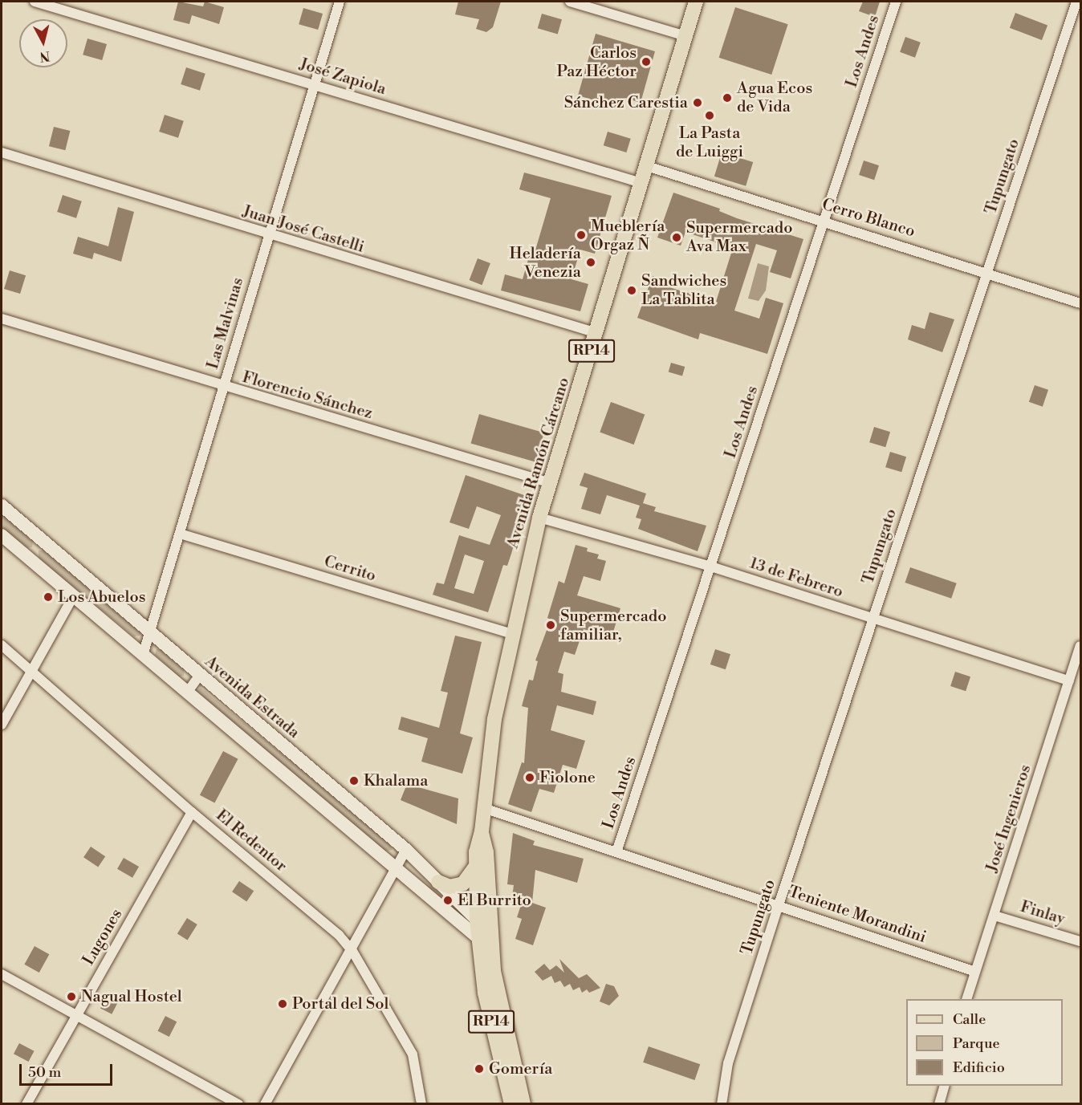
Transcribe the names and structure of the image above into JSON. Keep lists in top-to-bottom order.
{
  "streets": {
    "main road": ["RP14", "Avenida Ramón Cárcano", "Avenida Estrada"],
    "street": [
      "Los Andes",
      "José Zapiola",
      "Tupungato",
      "Cerro Blanco",
      "Juan José Castelli",
      "Las Malvinas",
      "Florencio Sánchez",
      "Cerrito",
      "13 de Febrero",
      "José Ingenieros",
      "El Redentor",
      "Finlay",
      "Teniente Morandini",
      "Lugones"
    ]
  },
  "crossings": [
    ["Los Andes", "Cerro Blanco"],
    ["Los Andes", "13 de Febrero"],
    ["Los Andes", "Teniente Morandini"],
    ["José Zapiola", "Las Malvinas"],
    ["José Zapiola", "Avenida Ramón Cárcano"],
    ["Tupungato", "Cerro Blanco"],
    ["Tupungato", "13 de Febrero"],
    ["Tupungato", "Teniente Morandini"],
    ["Cerro Blanco", "Avenida Ramón Cárcano"],
    ["Juan José Castelli", "Las Malvinas"],
    ["Juan José Castelli", "Avenida Ramón Cárcano"],
    ["Las Malvinas", "Florencio Sánchez"],
    ["Las Malvinas", "Cerrito"],
    ["Las Malvinas", "Avenida Estrada"],
    ["Florencio Sánchez", "Avenida Ramón Cárcano"],
    ["Avenida Ramón Cárcano", "Cerrito"],
    ["Avenida Ramón Cárcano", "13 de Febrero"],
    ["Avenida Ramón Cárcano", "Avenida Estrada"],
    ["Avenida Ramón Cárcano", "Teniente Morandini"],
    ["13 de Febrero", "José Ingenieros"],
    ["José Ingenieros", "Finlay"],
    ["José Ingenieros", "Teniente Morandini"],
    ["El Redentor", "Lugones"]
  ],
  "places": [
    "Carlos Paz Héctor",
    "Agua Ecos de Vida",
    "Sánchez Carestia",
    "La Pasta de Luiggi",
    "Mueblería Orgaz Ñ",
    "Supermercado Ava Max",
    "Heladería Venezia",
    "Sandwiches La Tablita",
    "Los Abuelos",
    "Supermercado familiar,",
    "Fiolone",
    "Khalama",
    "El Burrito",
    "Nagual Hostel",
    "Portal del Sol",
    "Gomería"
  ],
  "legend": ["Calle", "Parque", "Edificio"],
  "scale_bar": "50 m",
  "north": "bottom"
}
